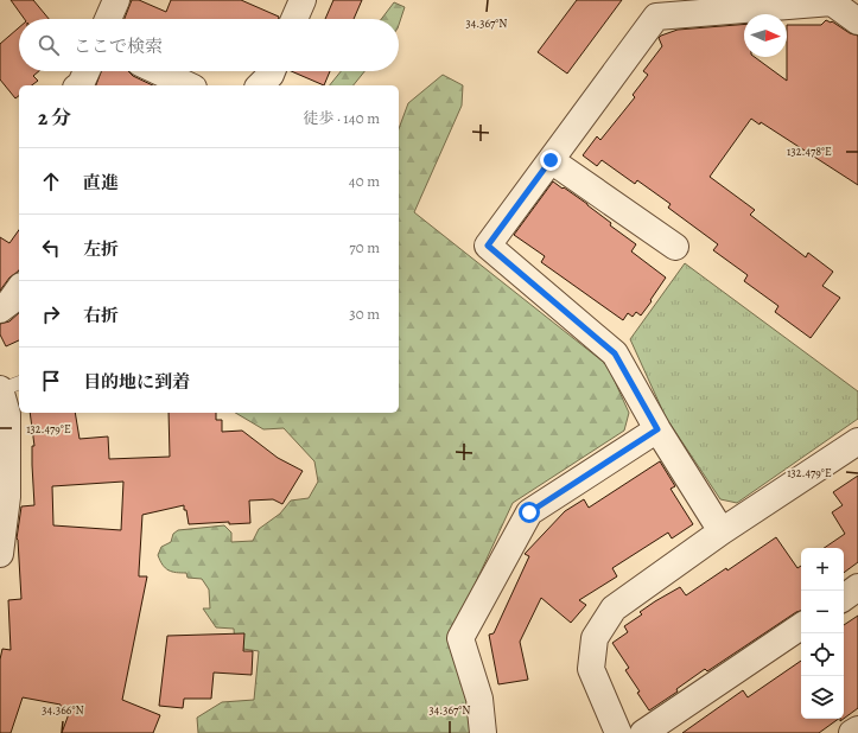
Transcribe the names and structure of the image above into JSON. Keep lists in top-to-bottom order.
{
  "north": "right",
  "page": {
    "search": "ここで検索",
    "heading": ["2 分", "徒歩 · 140 m"],
    "list": [
      ["直進", "40 m"],
      ["左折", "70 m"],
      ["右折", "30 m"],
      "目的地に到着"
    ],
    "map_buttons": ["+", "−"]
  },
  "coordinates": [
    "34.367°N",
    "132.478°E",
    "132.479°E",
    "34.366°N"
  ]
}
